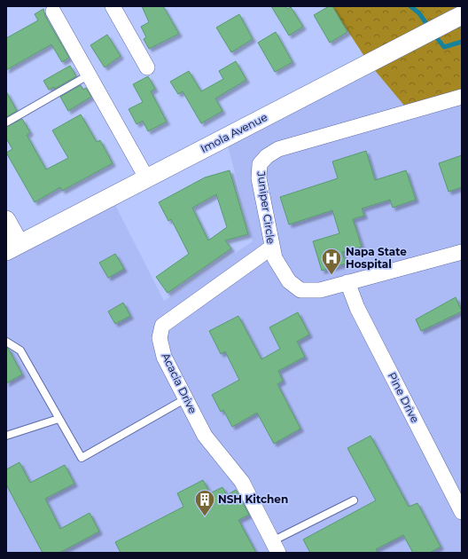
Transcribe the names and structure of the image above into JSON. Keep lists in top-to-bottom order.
{
  "streets": {
    "street": [
      "Imola Avenue",
      "Juniper Circle",
      "Acacia Drive",
      "Pine Drive"
    ]
  },
  "crossings": [
    ["Juniper Circle", "Acacia Drive"],
    ["Juniper Circle", "Pine Drive"]
  ],
  "places": {
    "hospital": ["Napa State Hospital"],
    "building": ["NSH Kitchen"]
  }
}
